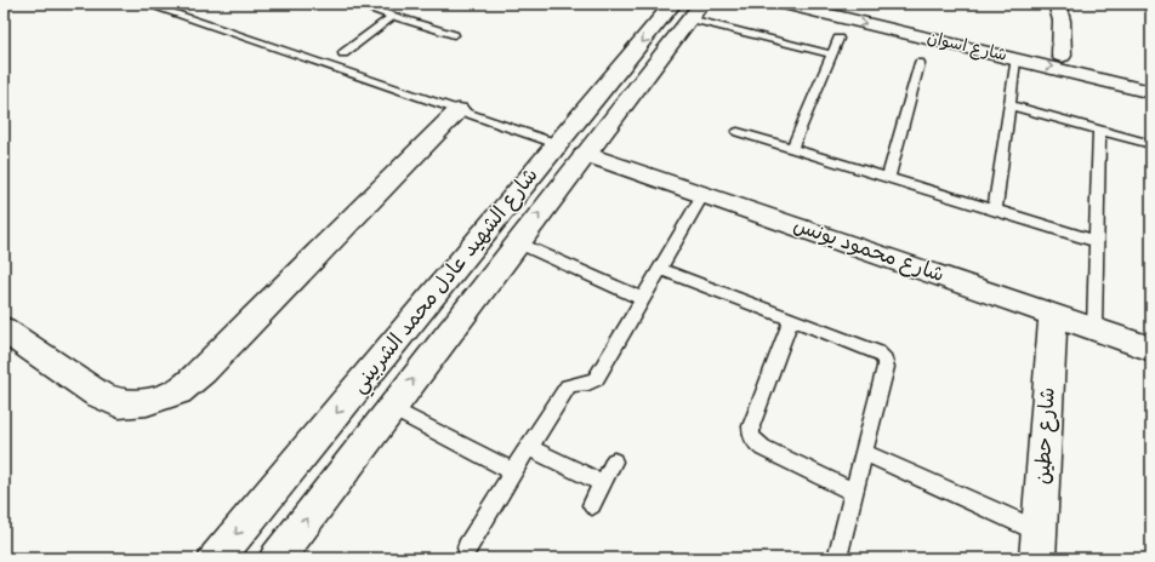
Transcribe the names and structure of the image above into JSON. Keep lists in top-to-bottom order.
{
  "streets": {
    "street": [
      "شارع اسوان",
      "شارع محمود يونس",
      "شارع الشهيد عادل محمد الشربيني",
      "شارع حطين"
    ]
  },
  "crossings": [
    ["شارع محمود يونس", "شارع الشهيد عادل محمد الشربيني"],
    ["شارع محمود يونس", "شارع حطين"]
  ]
}
